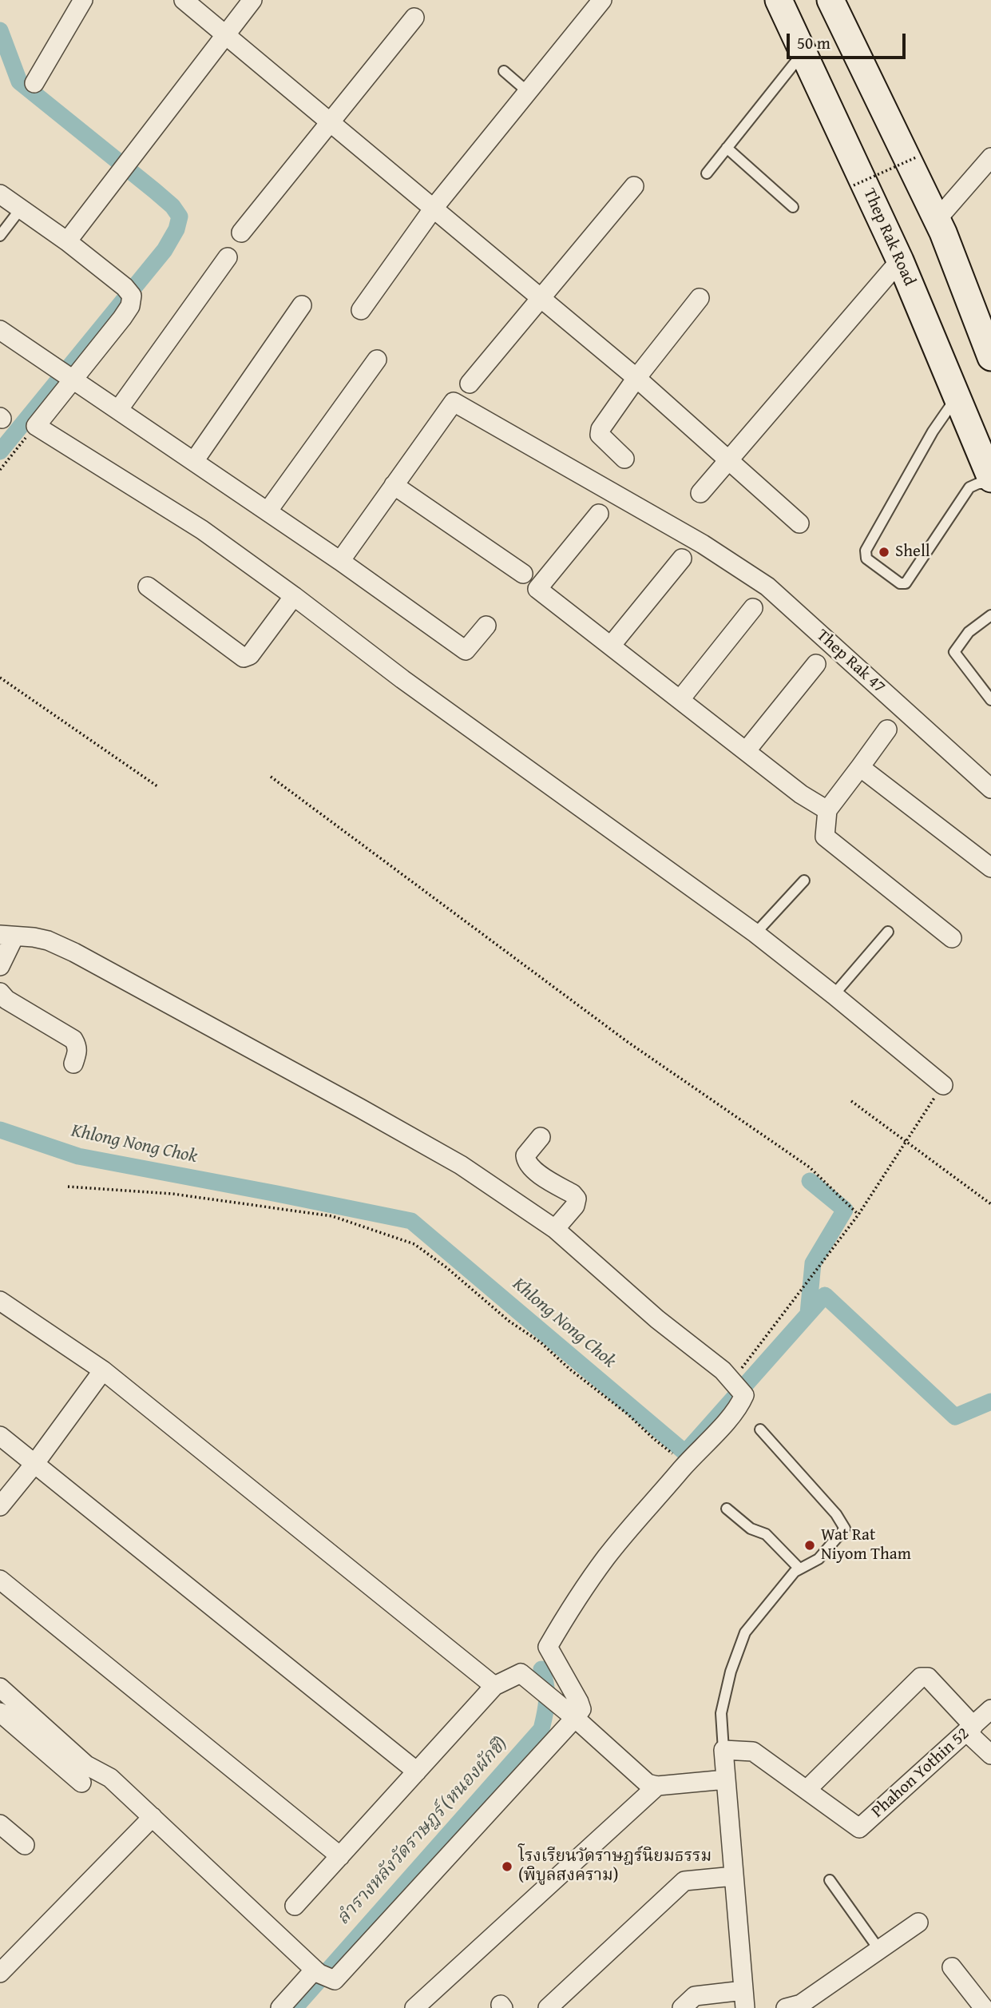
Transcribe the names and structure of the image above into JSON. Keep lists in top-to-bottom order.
{
  "streets": {
    "main road": ["Thep Rak Road"],
    "street": ["Thep Rak 47", "Phahon Yothin 52"]
  },
  "water": ["Khlong Nong Chok", "ลำรางหลังวัดราษฎร์ (หนองผักชี)"],
  "places": ["Shell", "Wat Rat Niyom Tham", "โรงเรียนวัดราษฎร์นิยมธรรม (พิบูลสงคราม)"],
  "scale_bar": "50 m"
}
